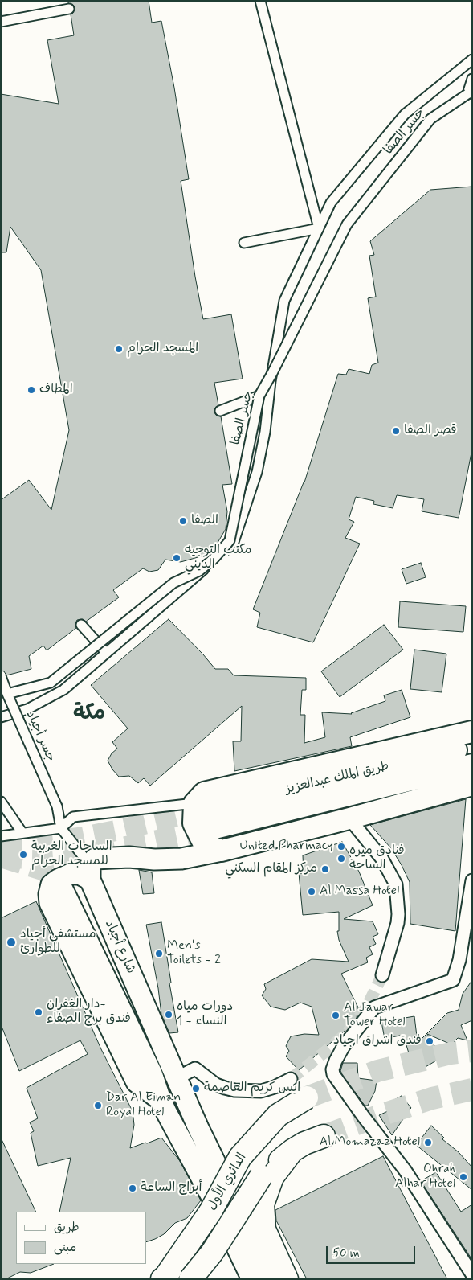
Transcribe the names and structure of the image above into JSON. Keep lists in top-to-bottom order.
{
  "streets": {
    "highway": ["طريق الملك عبدالعزيز", "الدائري الأول"],
    "main road": ["شارع أجياد"],
    "street": ["جسر الصفا", "جسر أجياد"]
  },
  "crossings": [
    ["جسر الصفا", "جسر أجياد"]
  ],
  "districts": ["مكة"],
  "places": [
    "المسجد الحرام",
    "المطاف",
    "قصر الصفا",
    "الصفا",
    "مكتب التوجيه الديني",
    "United Pharmacy",
    "الساحات الغربية للمسجد الحرام",
    "فنادق ميره الساحة",
    "مركز المقام السكني",
    "Al Massa Hotel",
    "مستشفى أجياد للطوارئ",
    "Men's Toilets - 2",
    "دار الغفران- فندق برج الصفاء",
    "دورات مياه النساء - 1",
    "Al Jawar Tower Hotel",
    "فندق اشراق اجياد",
    "ايس كريم العاصمة",
    "Dar Al Eiman Royal Hotel",
    "Al Momazaz Hotel",
    "Ohrah Alhar Hotel",
    "أبراج الساعة"
  ],
  "legend": ["طريق", "مبنى"],
  "scale_bar": "50 m"
}
